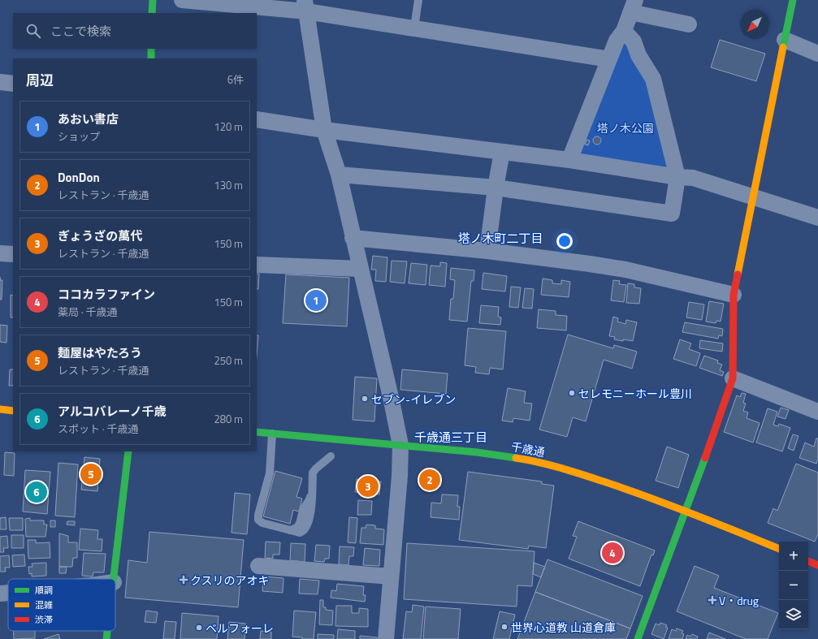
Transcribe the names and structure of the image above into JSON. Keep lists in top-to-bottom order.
{
  "streets": {
    "street": ["千歳通"]
  },
  "districts": ["塔ノ木町二丁目", "千歳通三丁目"],
  "parks": ["塔ノ木公園"],
  "places": {
    "other": [
      "セレモニーホール豊川",
      "セブン-イレブン",
      "世界心道教 山道倉庫",
      "ベルフォーレ"
    ],
    "health": ["クスリのアオキ", "V・drug"]
  },
  "legend": ["順調", "混雑", "渋滞"],
  "north": "bottom left",
  "page": {
    "search": "ここで検索",
    "heading": ["周辺", "6件"],
    "list": [
      {
        "mark": "1",
        "name": "あおい書店",
        "note": "ショップ",
        "value": "120 m"
      },
      {
        "mark": "2",
        "name": "DonDon",
        "note": "レストラン · 千歳通",
        "value": "130 m"
      },
      {
        "mark": "3",
        "name": "ぎょうざの萬代",
        "note": "レストラン · 千歳通",
        "value": "150 m"
      },
      {
        "mark": "4",
        "name": "ココカラファイン",
        "note": "薬局 · 千歳通",
        "value": "150 m"
      },
      {
        "mark": "5",
        "name": "麺屋はやたろう",
        "note": "レストラン · 千歳通",
        "value": "250 m"
      },
      {
        "mark": "6",
        "name": "アルコバレーノ千歳",
        "note": "スポット · 千歳通",
        "value": "280 m"
      }
    ],
    "pins": [
      "1",
      "5",
      "2",
      "3",
      "6",
      "4"
    ],
    "map_buttons": ["+", "−"]
  }
}
